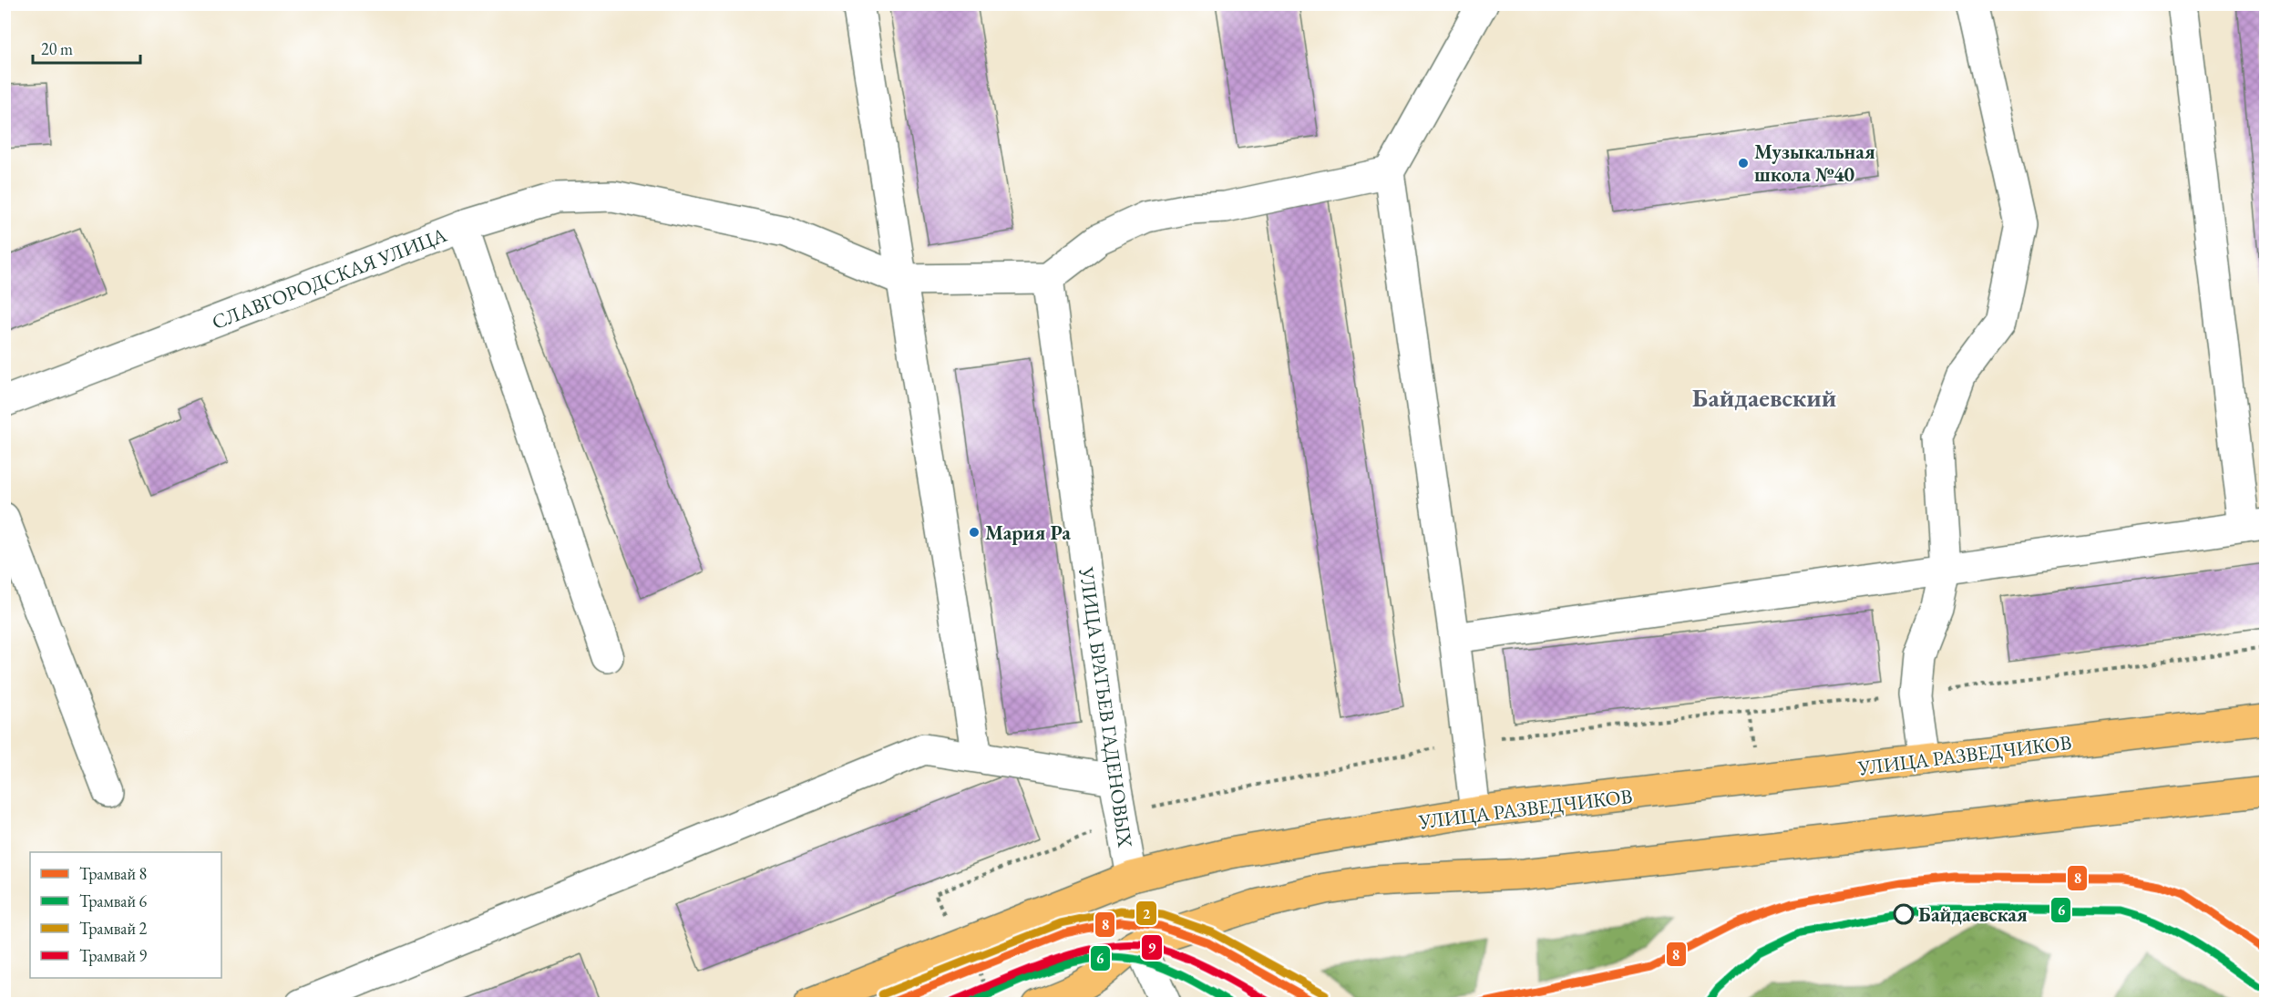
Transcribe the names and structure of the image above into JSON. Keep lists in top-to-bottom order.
{
  "streets": {
    "main road": ["УЛИЦА РАЗВЕДЧИКОВ"],
    "street": ["СЛАВГОРОДСКАЯ УЛИЦА", "УЛИЦА БРАТЬЕВ ГАДЕНОВЫХ"]
  },
  "crossings": [
    ["УЛИЦА БРАТЬЕВ ГАДЕНОВЫХ", "УЛИЦА РАЗВЕДЧИКОВ"]
  ],
  "districts": ["Байдаевский"],
  "places": ["Музыкальная школа №40", "Мария Ра", "Байдаевская"],
  "lines": [
    "tram line 8",
    "tram line 6",
    "tram line 2",
    "tram line 9"
  ],
  "legend": [
    "Трамвай 8",
    "Трамвай 6",
    "Трамвай 2",
    "Трамвай 9"
  ],
  "scale_bar": "20 m"
}
